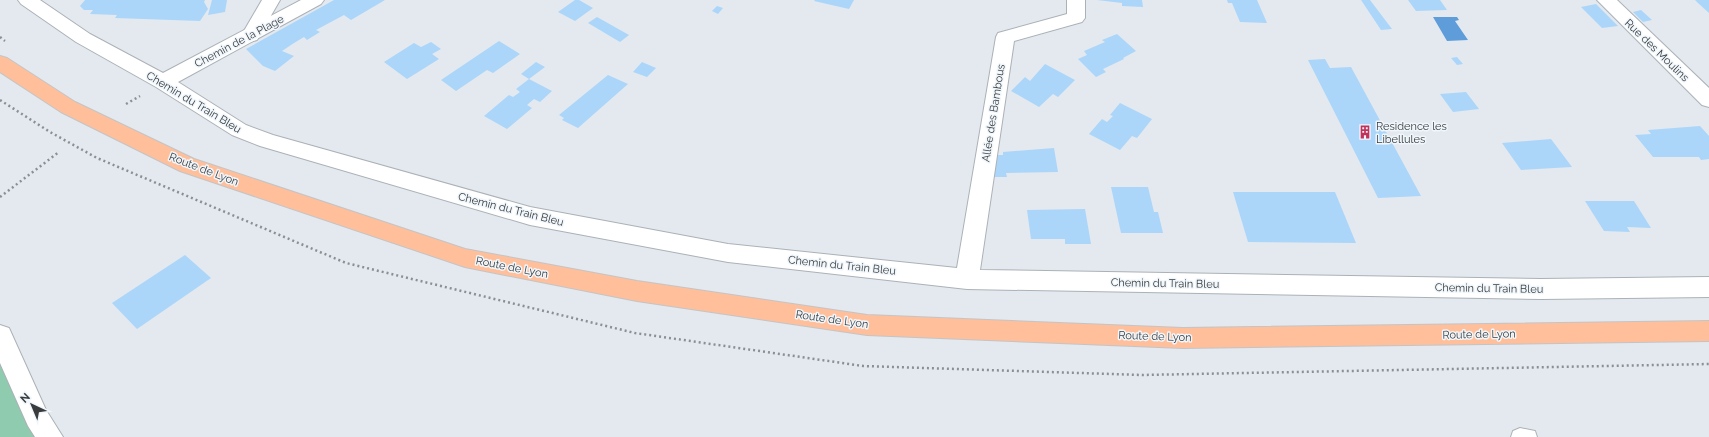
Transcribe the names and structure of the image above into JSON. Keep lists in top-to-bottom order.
{
  "streets": {
    "main road": ["Route de Lyon"],
    "street": [
      "Chemin de la Plage",
      "Rue des Moulins",
      "Chemin du Train Bleu",
      "Allée des Bambous"
    ]
  },
  "crossings": [
    ["Chemin de la Plage", "Chemin du Train Bleu"],
    ["Chemin du Train Bleu", "Allée des Bambous"]
  ],
  "places": {
    "building": ["Residence les Libellules"]
  },
  "north": "top left"
}
